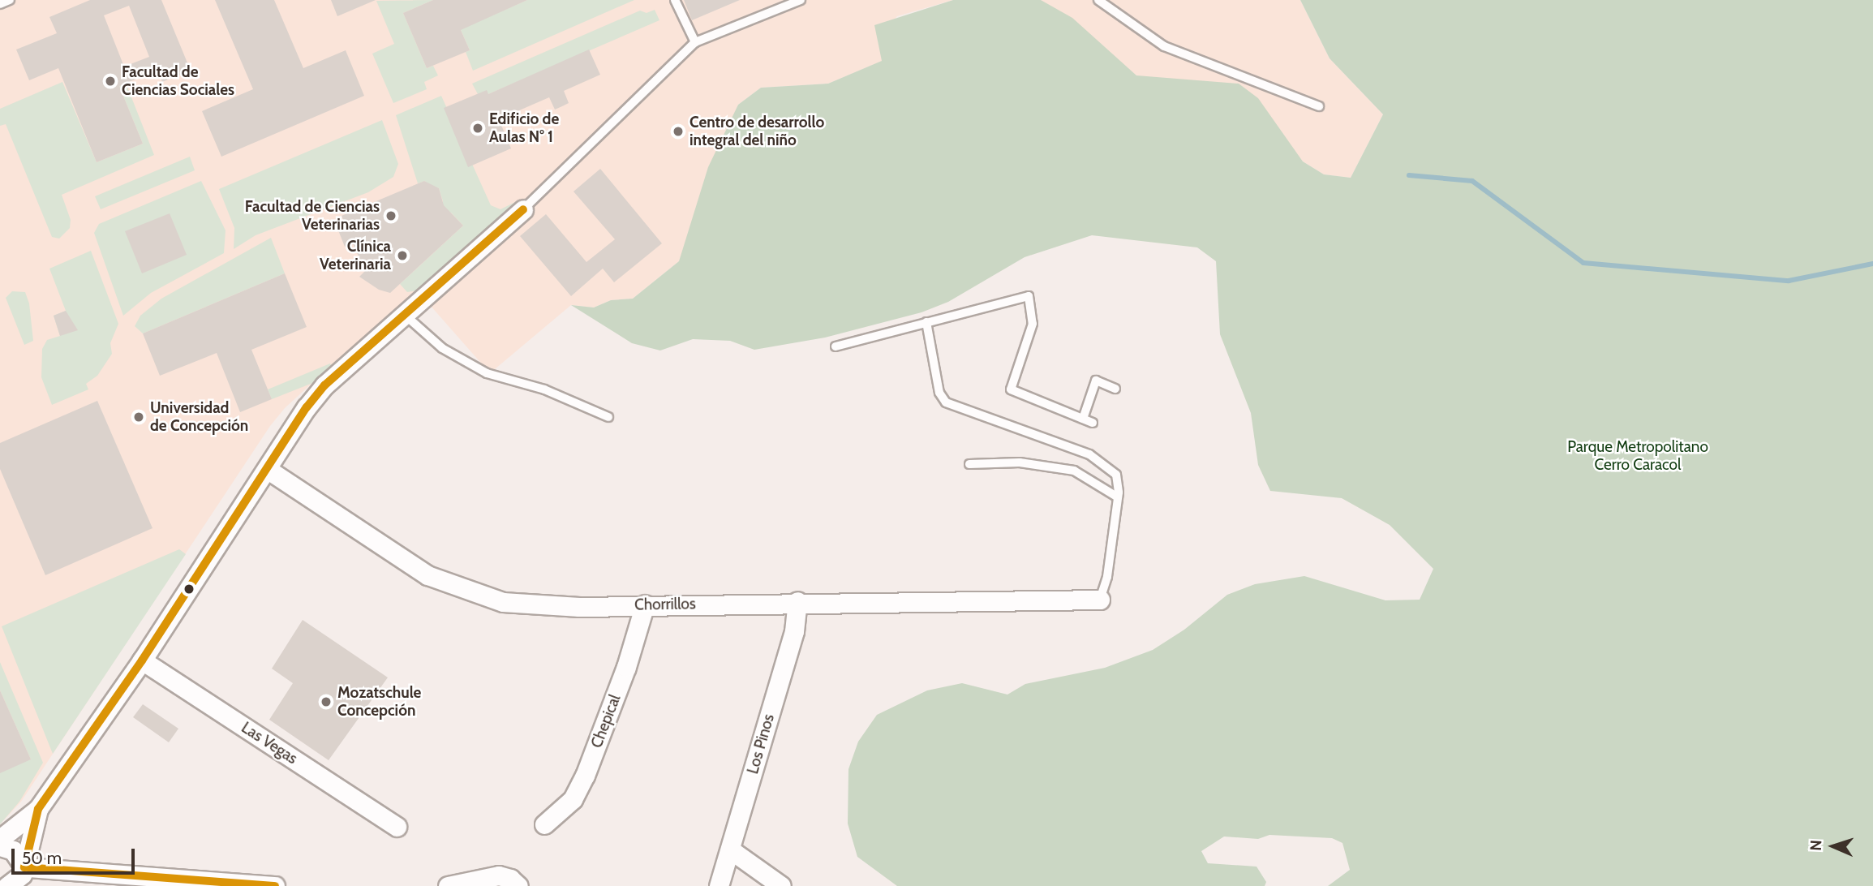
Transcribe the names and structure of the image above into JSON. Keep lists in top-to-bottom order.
{
  "streets": {
    "street": [
      "Chorrillos",
      "Chepical",
      "Las Vegas",
      "Los Pinos"
    ]
  },
  "crossings": [
    ["Chorrillos", "Chepical"],
    ["Chorrillos", "Los Pinos"]
  ],
  "parks": ["Parque Metropolitano Cerro Caracol"],
  "places": [
    "Facultad de Ciencias Sociales",
    "Edificio de Aulas N° 1",
    "Centro de desarrollo integral del niño",
    "Facultad de Ciencias Veterinarias",
    "Clínica Veterinaria",
    "Universidad de Concepción",
    "Mozatschule Concepción"
  ],
  "scale_bar": "50 m",
  "north": "left"
}
